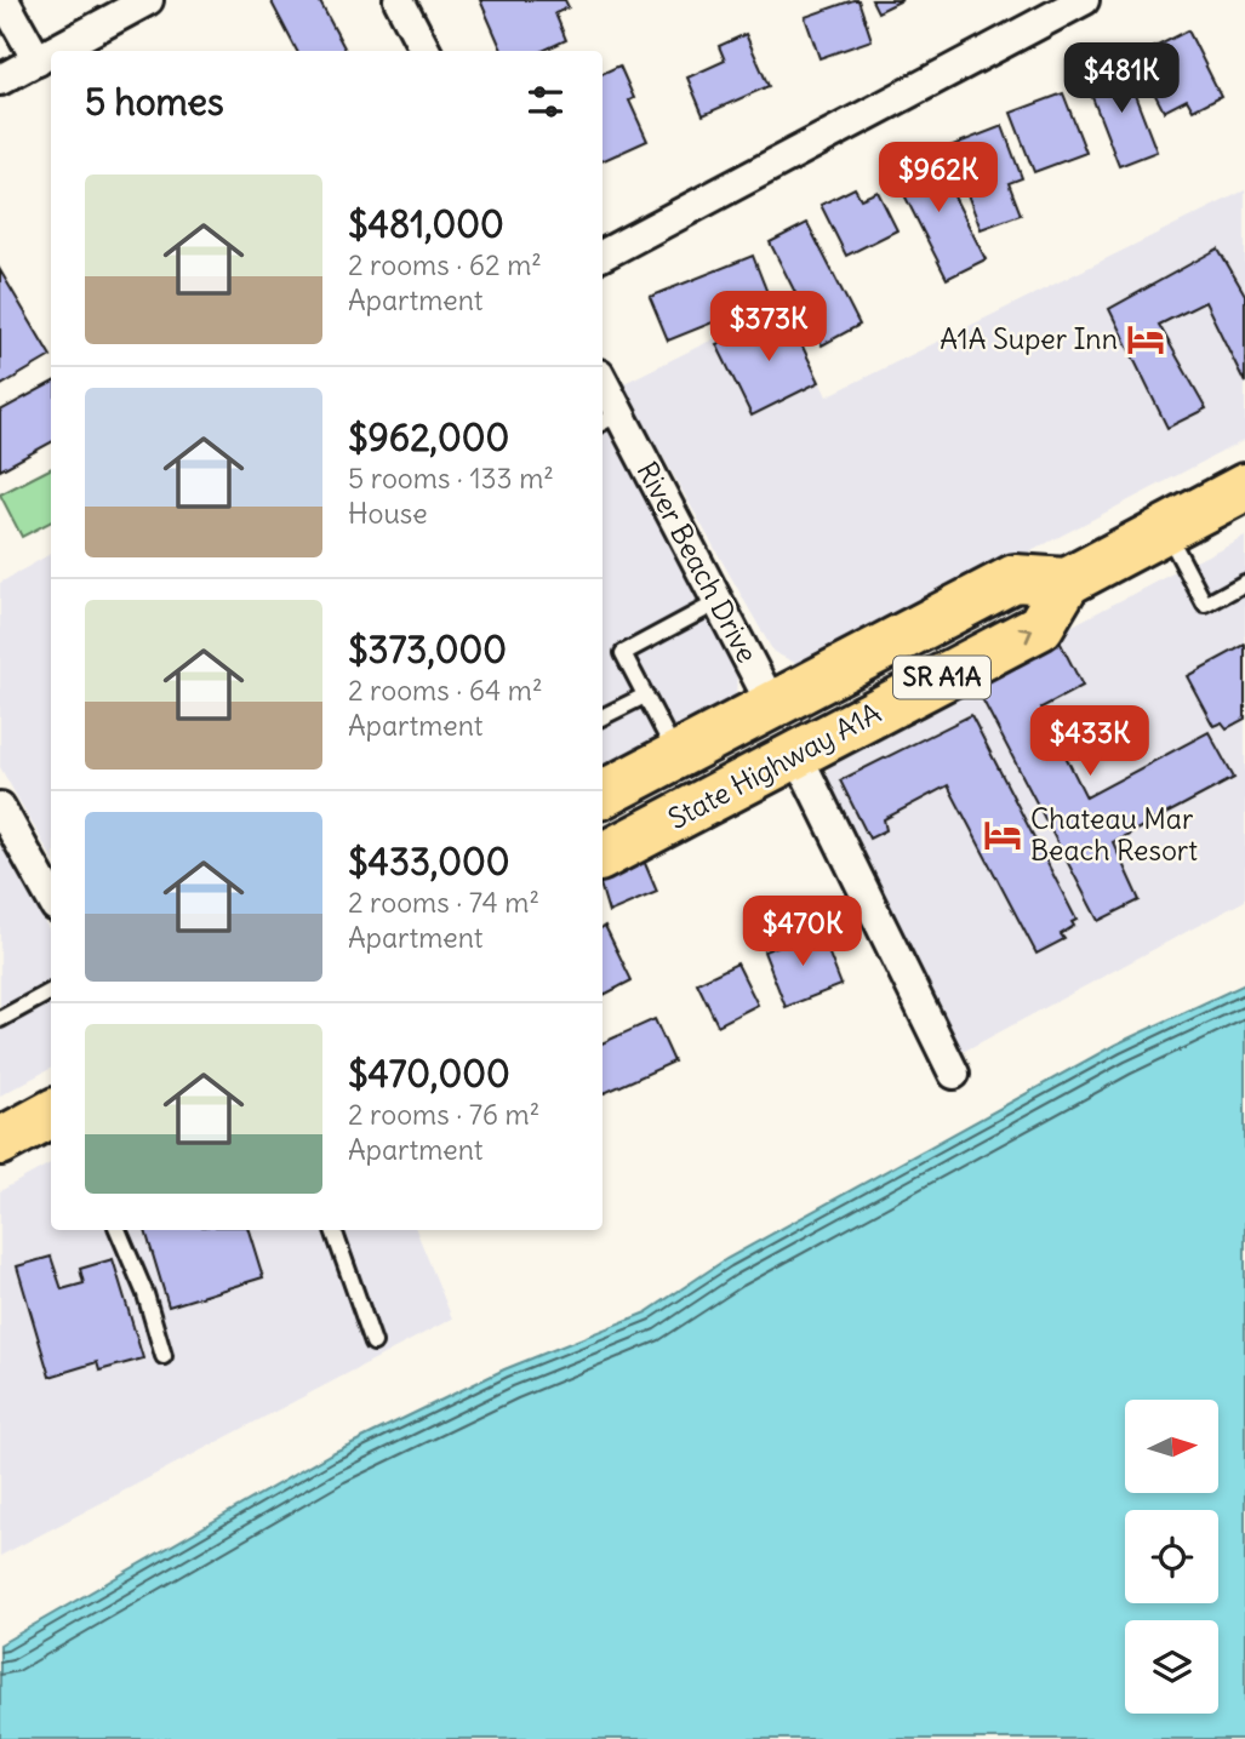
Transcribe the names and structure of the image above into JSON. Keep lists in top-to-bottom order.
{
  "streets": {
    "main road": ["SR A1A", "State Highway A1A"],
    "street": ["River Beach Drive"]
  },
  "crossings": [
    ["River Beach Drive", "State Highway A1A"]
  ],
  "places": {
    "hotel": ["A1A Super Inn", "Chateau Mar Beach Resort"]
  },
  "north": "right",
  "page": {
    "price": [
      "$481K",
      "$962K",
      "$373K",
      "$433K",
      "$470K"
    ],
    "heading": "5 homes",
    "list": [
      {
        "name": "$481,000",
        "note": "2 rooms · 62 m² · Apartment"
      },
      {
        "name": "$962,000",
        "note": "5 rooms · 133 m² · House"
      },
      {
        "name": "$373,000",
        "note": "2 rooms · 64 m² · Apartment"
      },
      {
        "name": "$433,000",
        "note": "2 rooms · 74 m² · Apartment"
      },
      {
        "name": "$470,000",
        "note": "2 rooms · 76 m² · Apartment"
      }
    ]
  }
}
